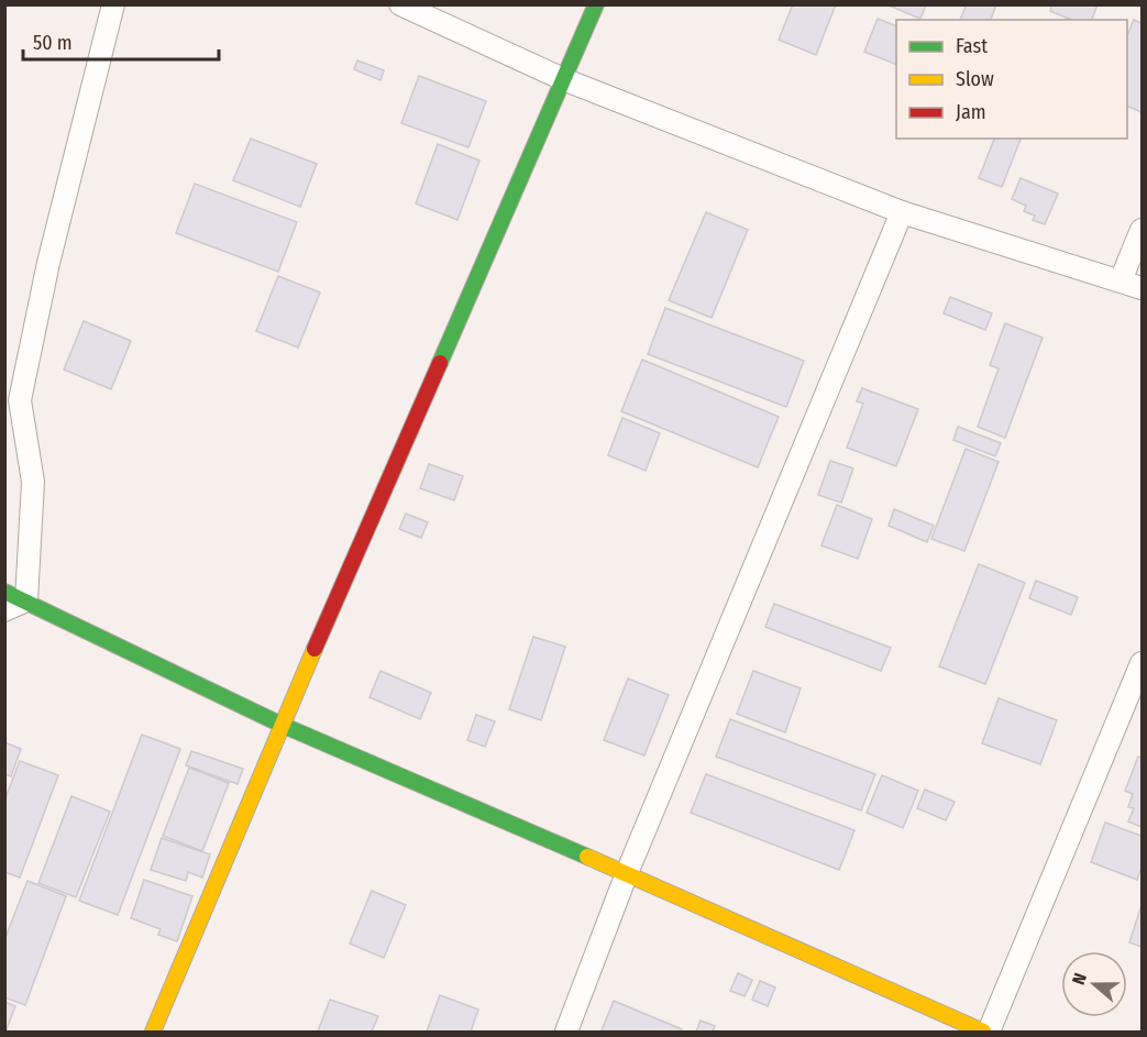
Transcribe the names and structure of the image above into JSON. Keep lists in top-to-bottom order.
{
  "legend": ["Fast", "Slow", "Jam"],
  "scale_bar": "50 m",
  "north": "left"
}
